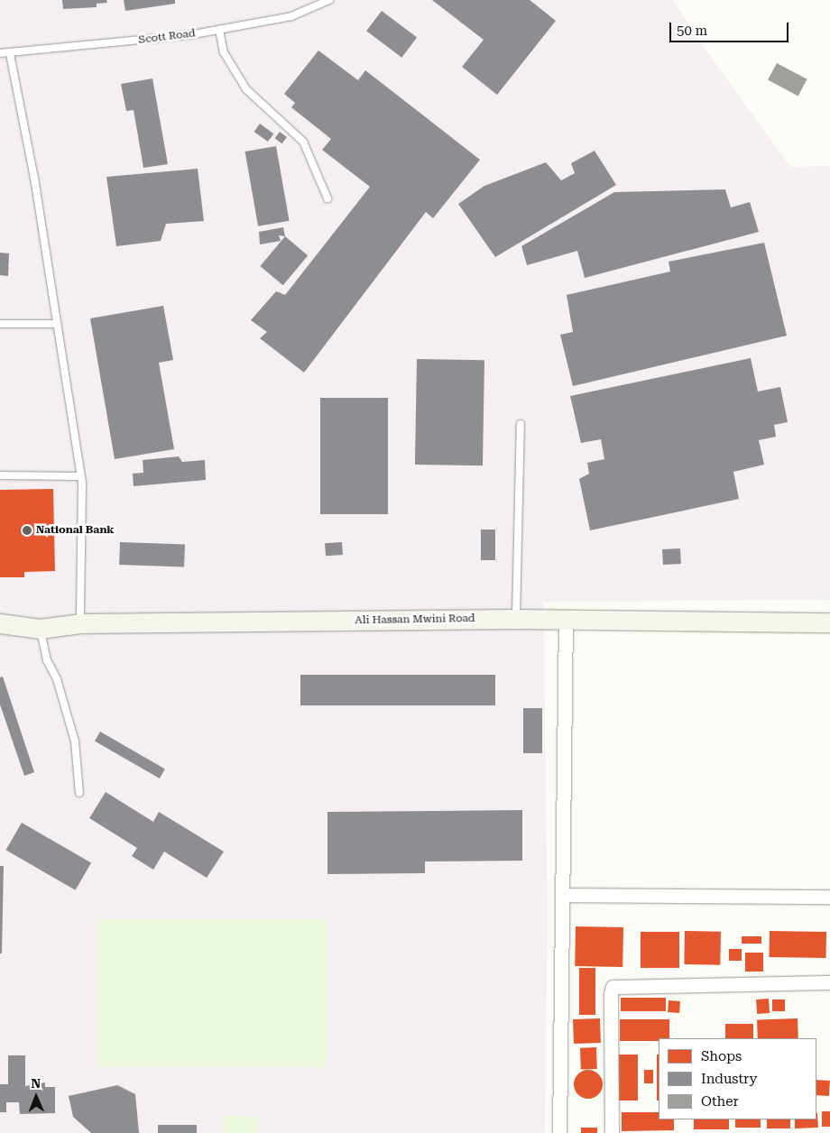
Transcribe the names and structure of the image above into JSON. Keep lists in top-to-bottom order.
{
  "streets": {
    "main road": ["Ali Hassan Mwini Road"],
    "lane": ["Scott Road"]
  },
  "places": ["National Bank"],
  "legend": ["Shops", "Industry", "Other"],
  "scale_bar": "50 m",
  "north": "top"
}
